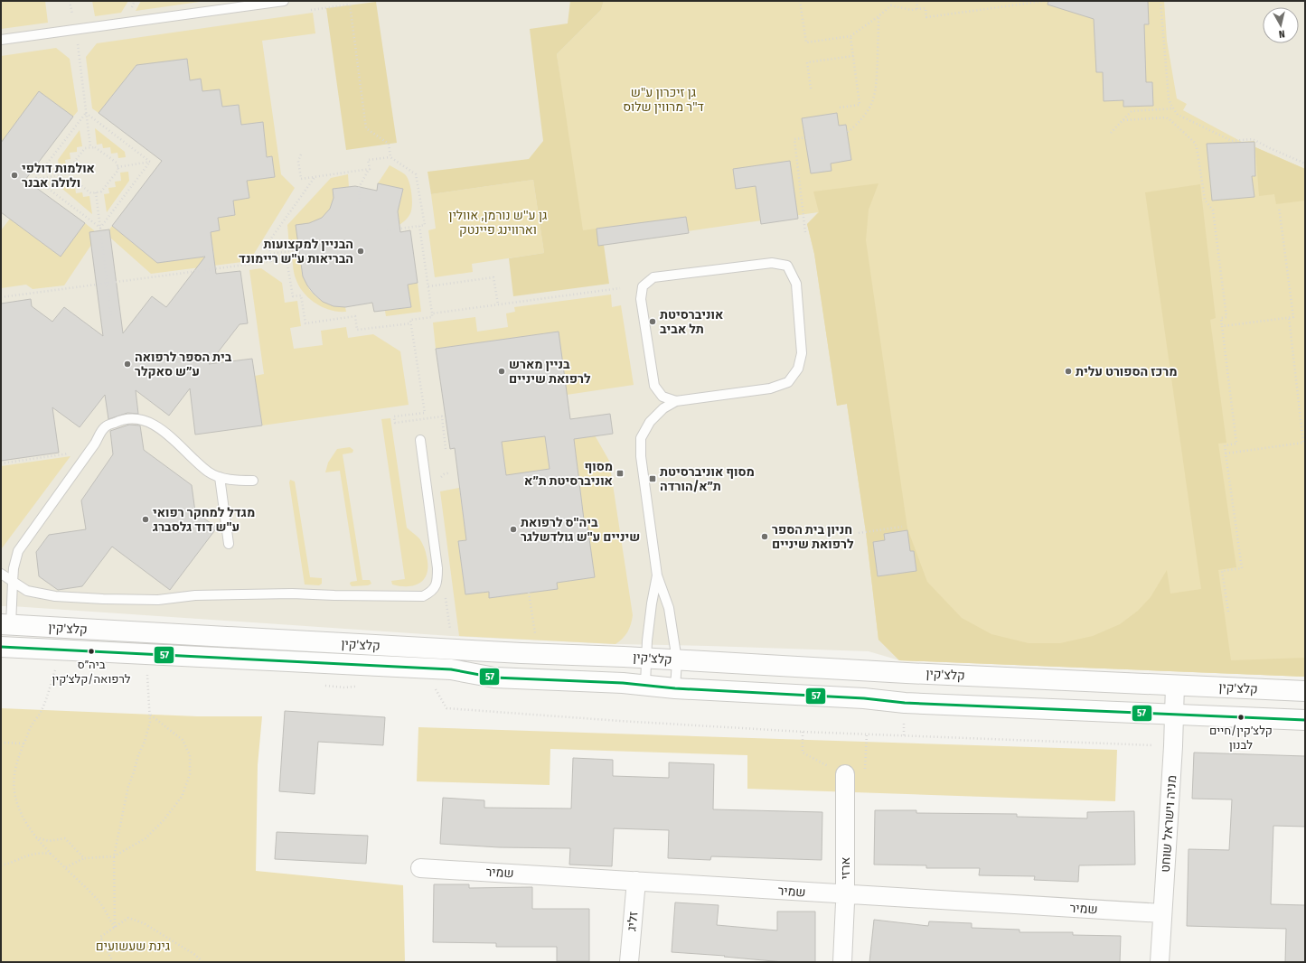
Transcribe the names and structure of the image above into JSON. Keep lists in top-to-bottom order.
{
  "streets": {
    "street": [
      "קלצ'קין",
      "מניה וישראל שוחט",
      "ארזי",
      "שמיר",
      "זליג"
    ]
  },
  "crossings": [
    ["קלצ'קין", "מניה וישראל שוחט"],
    ["מניה וישראל שוחט", "שמיר"],
    ["ארזי", "שמיר"],
    ["שמיר", "זליג"]
  ],
  "parks": ["גן זיכרון ע\"ש ד\"ר מרווין שלוס", "גן ע''ש נורמן, אוולין וארווינג פיינטק", "גינת שעשועים"],
  "places": {
    "other": [
      "אולמות דולפי ולולה אבנר",
      "הבניין למקצועות הבריאות ע\"ש ריימונד",
      "אוניברסיטת תל אביב",
      "בית הספר לרפואה ע״ש סאקלר",
      "בניין מארש לרפואת שיניים",
      "מרכז הספורט עלית",
      "מגדל למחקר רפואי ע\"ש דוד גלסברג",
      "ביה\"ס לרפואת שיניים ע\"ש גולדשלגר",
      "חניון בית הספר לרפואת שיניים",
      "ביה״ס לרפואה/קלצ׳קין",
      "קלצ׳קין/חיים לבנון"
    ],
    "transit": ["מסוף אוניברסיטת ת״א", "מסוף אוניברסיטת ת״א/הורדה"]
  },
  "lines": ["transit line 57"],
  "north": "bottom"
}
